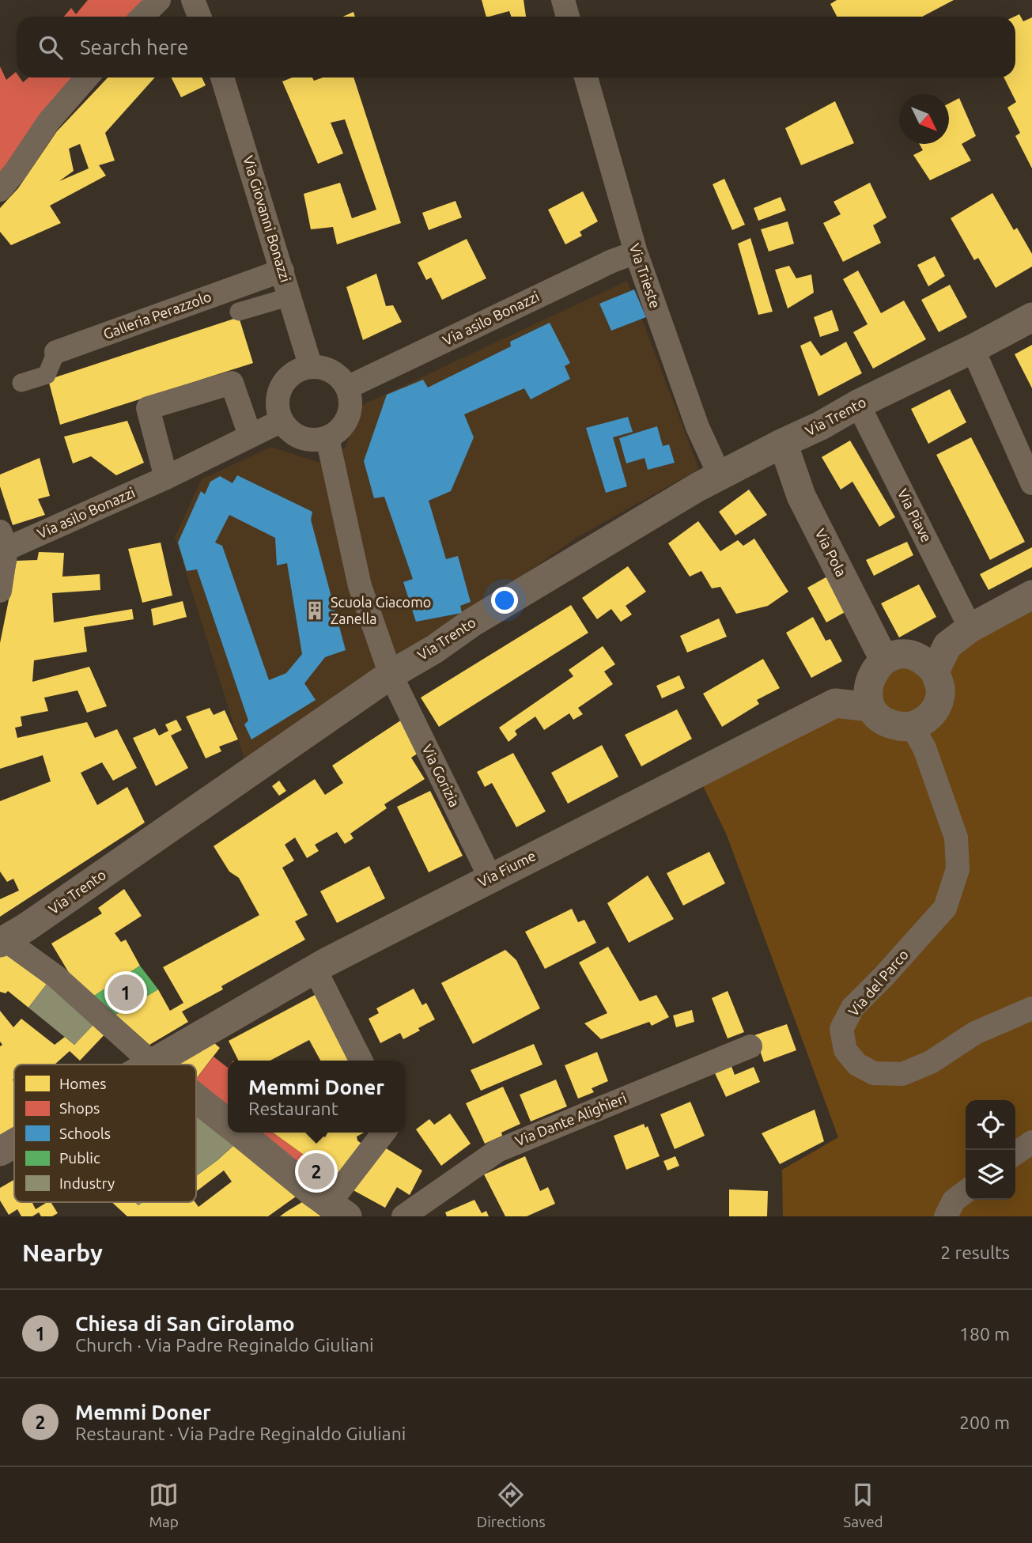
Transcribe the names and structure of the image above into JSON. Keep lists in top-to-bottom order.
{
  "streets": {
    "street": [
      "Via Giovanni Bonazzi",
      "Via Trieste",
      "Galleria Perazzolo",
      "Via asilo Bonazzi",
      "Via Trento",
      "Via Piave",
      "Via Pola",
      "Via Gorizia",
      "Via Fiume",
      "Via del Parco",
      "Via Dante Alighieri"
    ]
  },
  "crossings": [
    ["Via Giovanni Bonazzi", "Galleria Perazzolo"],
    ["Via Giovanni Bonazzi", "Via asilo Bonazzi"],
    ["Via Trieste", "Via asilo Bonazzi"],
    ["Via Trieste", "Via Trento"],
    ["Via Trento", "Via Piave"],
    ["Via Trento", "Via Pola"],
    ["Via Trento", "Via Gorizia"],
    ["Via Pola", "Via Fiume"],
    ["Via Pola", "Via del Parco"],
    ["Via Gorizia", "Via Fiume"],
    ["Via Fiume", "Via del Parco"]
  ],
  "places": {
    "building": ["Scuola Giacomo Zanella"]
  },
  "legend": [
    "Homes",
    "Shops",
    "Schools",
    "Public",
    "Industry"
  ],
  "north": "bottom right",
  "page": {
    "search": "Search here",
    "pins": ["1", "2"],
    "popup": ["Memmi Doner", "Restaurant"],
    "heading": ["Nearby", "2 results"],
    "list": [
      {
        "mark": "1",
        "name": "Chiesa di San Girolamo",
        "note": "Church · Via Padre Reginaldo Giuliani",
        "value": "180 m"
      },
      {
        "mark": "2",
        "name": "Memmi Doner",
        "note": "Restaurant · Via Padre Reginaldo Giuliani",
        "value": "200 m"
      }
    ],
    "nav": ["Map", "Directions", "Saved"]
  }
}
